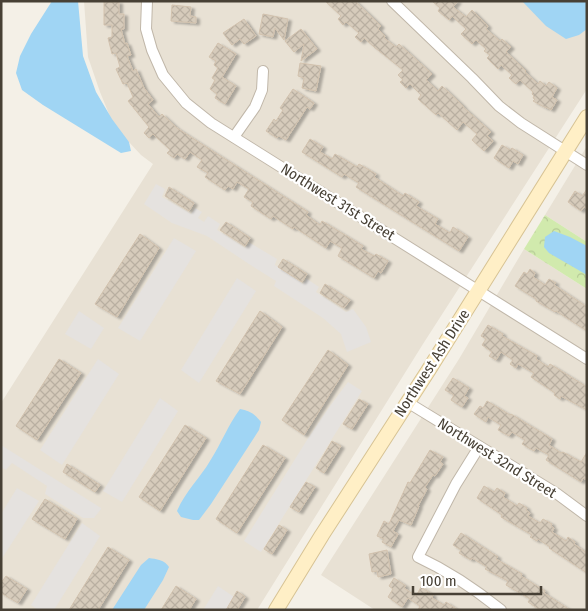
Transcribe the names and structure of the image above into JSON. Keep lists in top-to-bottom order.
{
  "streets": {
    "street": ["Northwest 31st Street", "Northwest Ash Drive", "Northwest 32nd Street"]
  },
  "crossings": [
    ["Northwest 31st Street", "Northwest Ash Drive"],
    ["Northwest Ash Drive", "Northwest 32nd Street"]
  ],
  "scale_bar": "100 m"
}
